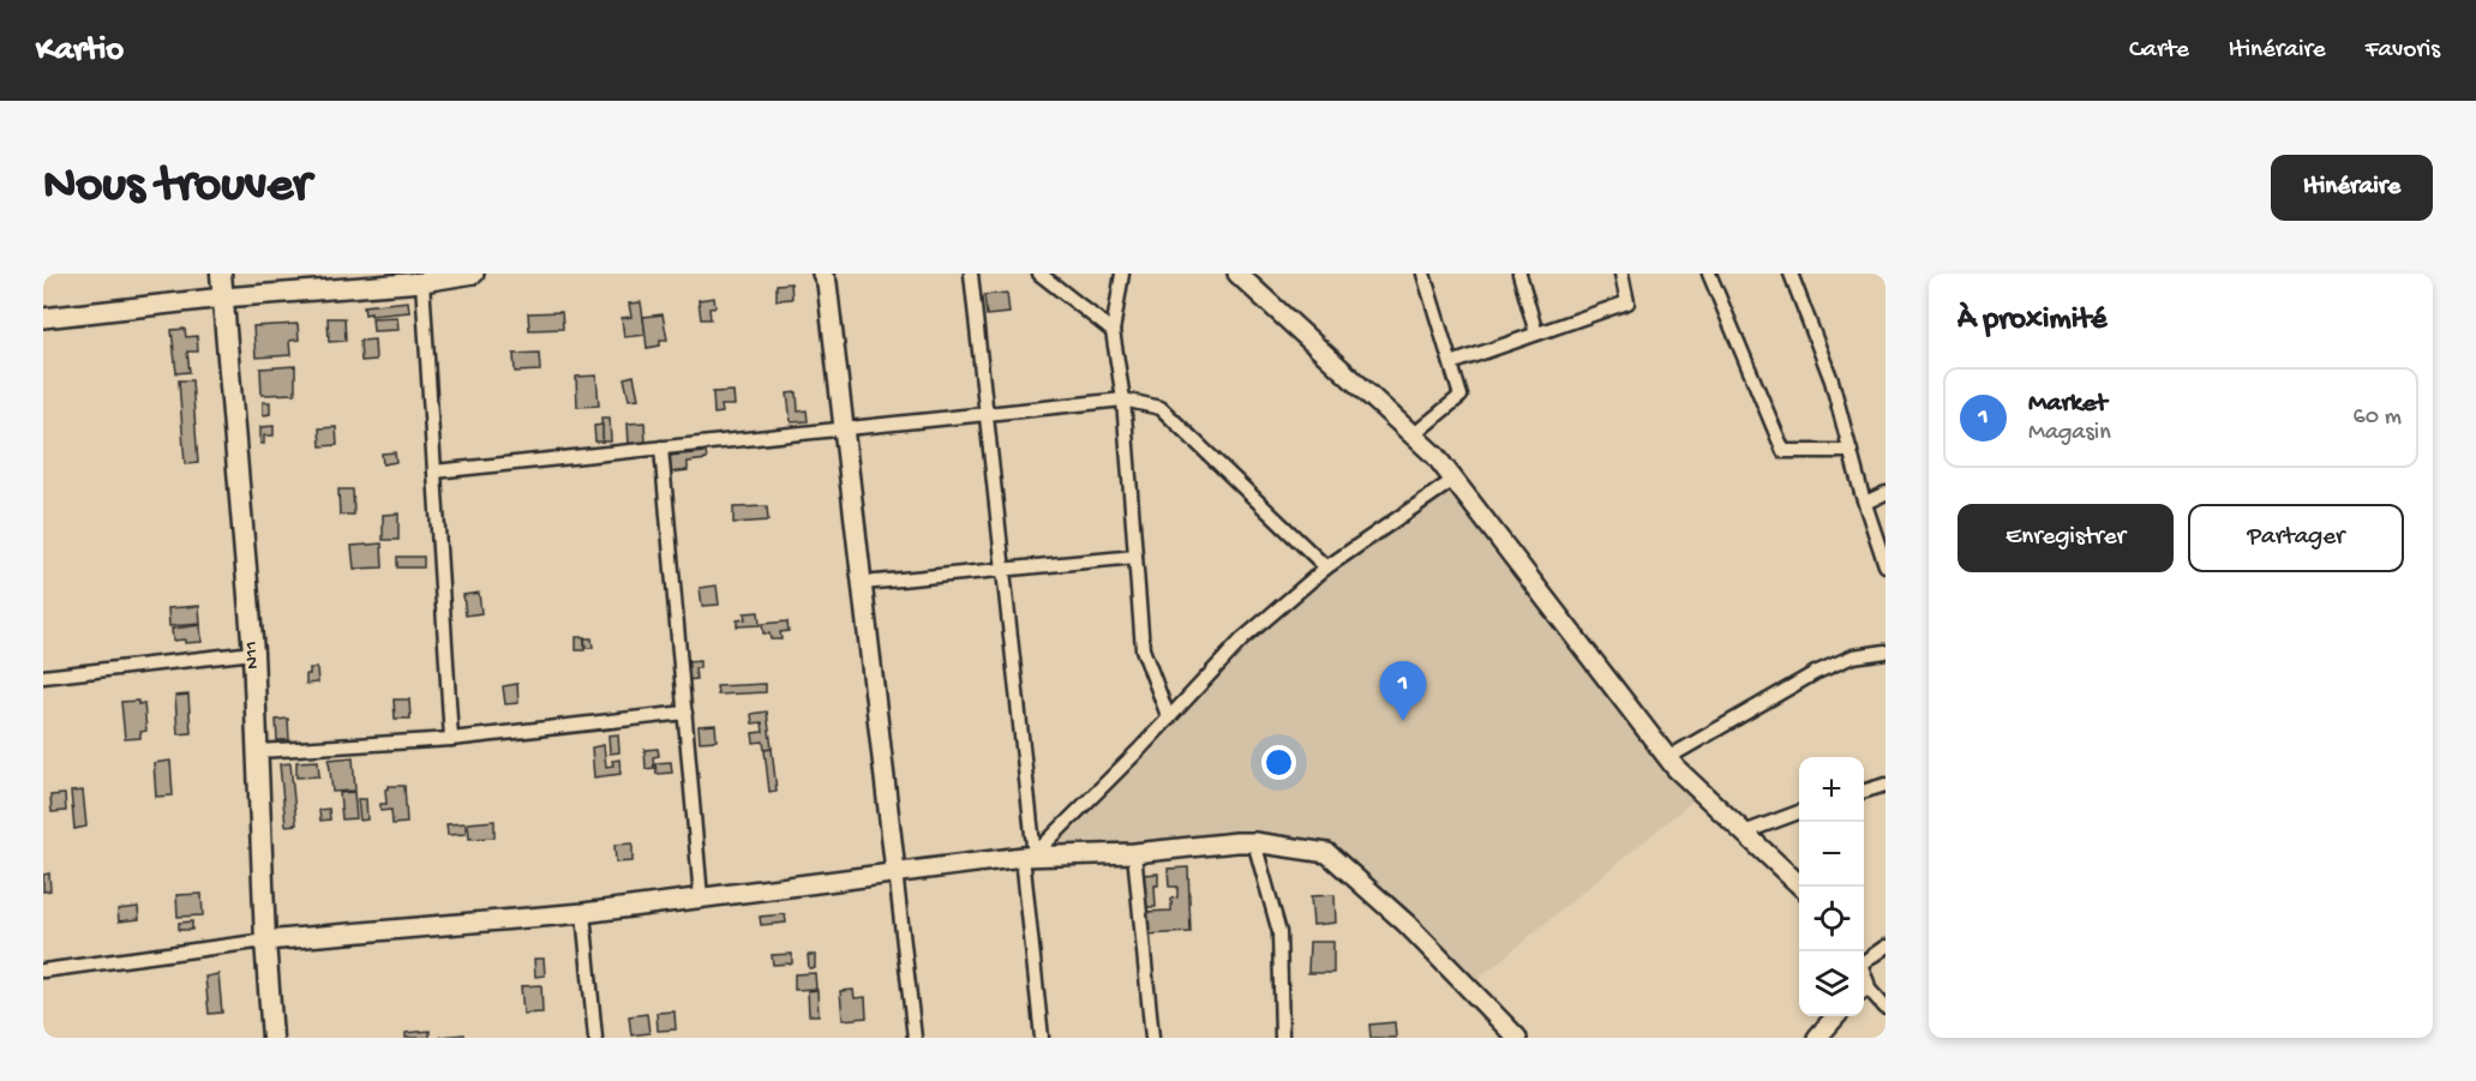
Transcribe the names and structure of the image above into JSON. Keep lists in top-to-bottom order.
{
  "streets": {
    "main road": ["N11"]
  },
  "page": {
    "header": "Kartio",
    "nav": ["Carte", "Itinéraire", "Favoris"],
    "buttons": [
      "Itinéraire",
      ["Enregistrer", "Partager"]
    ],
    "title": "Nous trouver",
    "heading": "À proximité",
    "list": [
      {
        "mark": "1",
        "name": "Market",
        "note": "Magasin",
        "value": "60 m"
      }
    ],
    "pins": "1",
    "map_buttons": ["+", "−"]
  }
}
